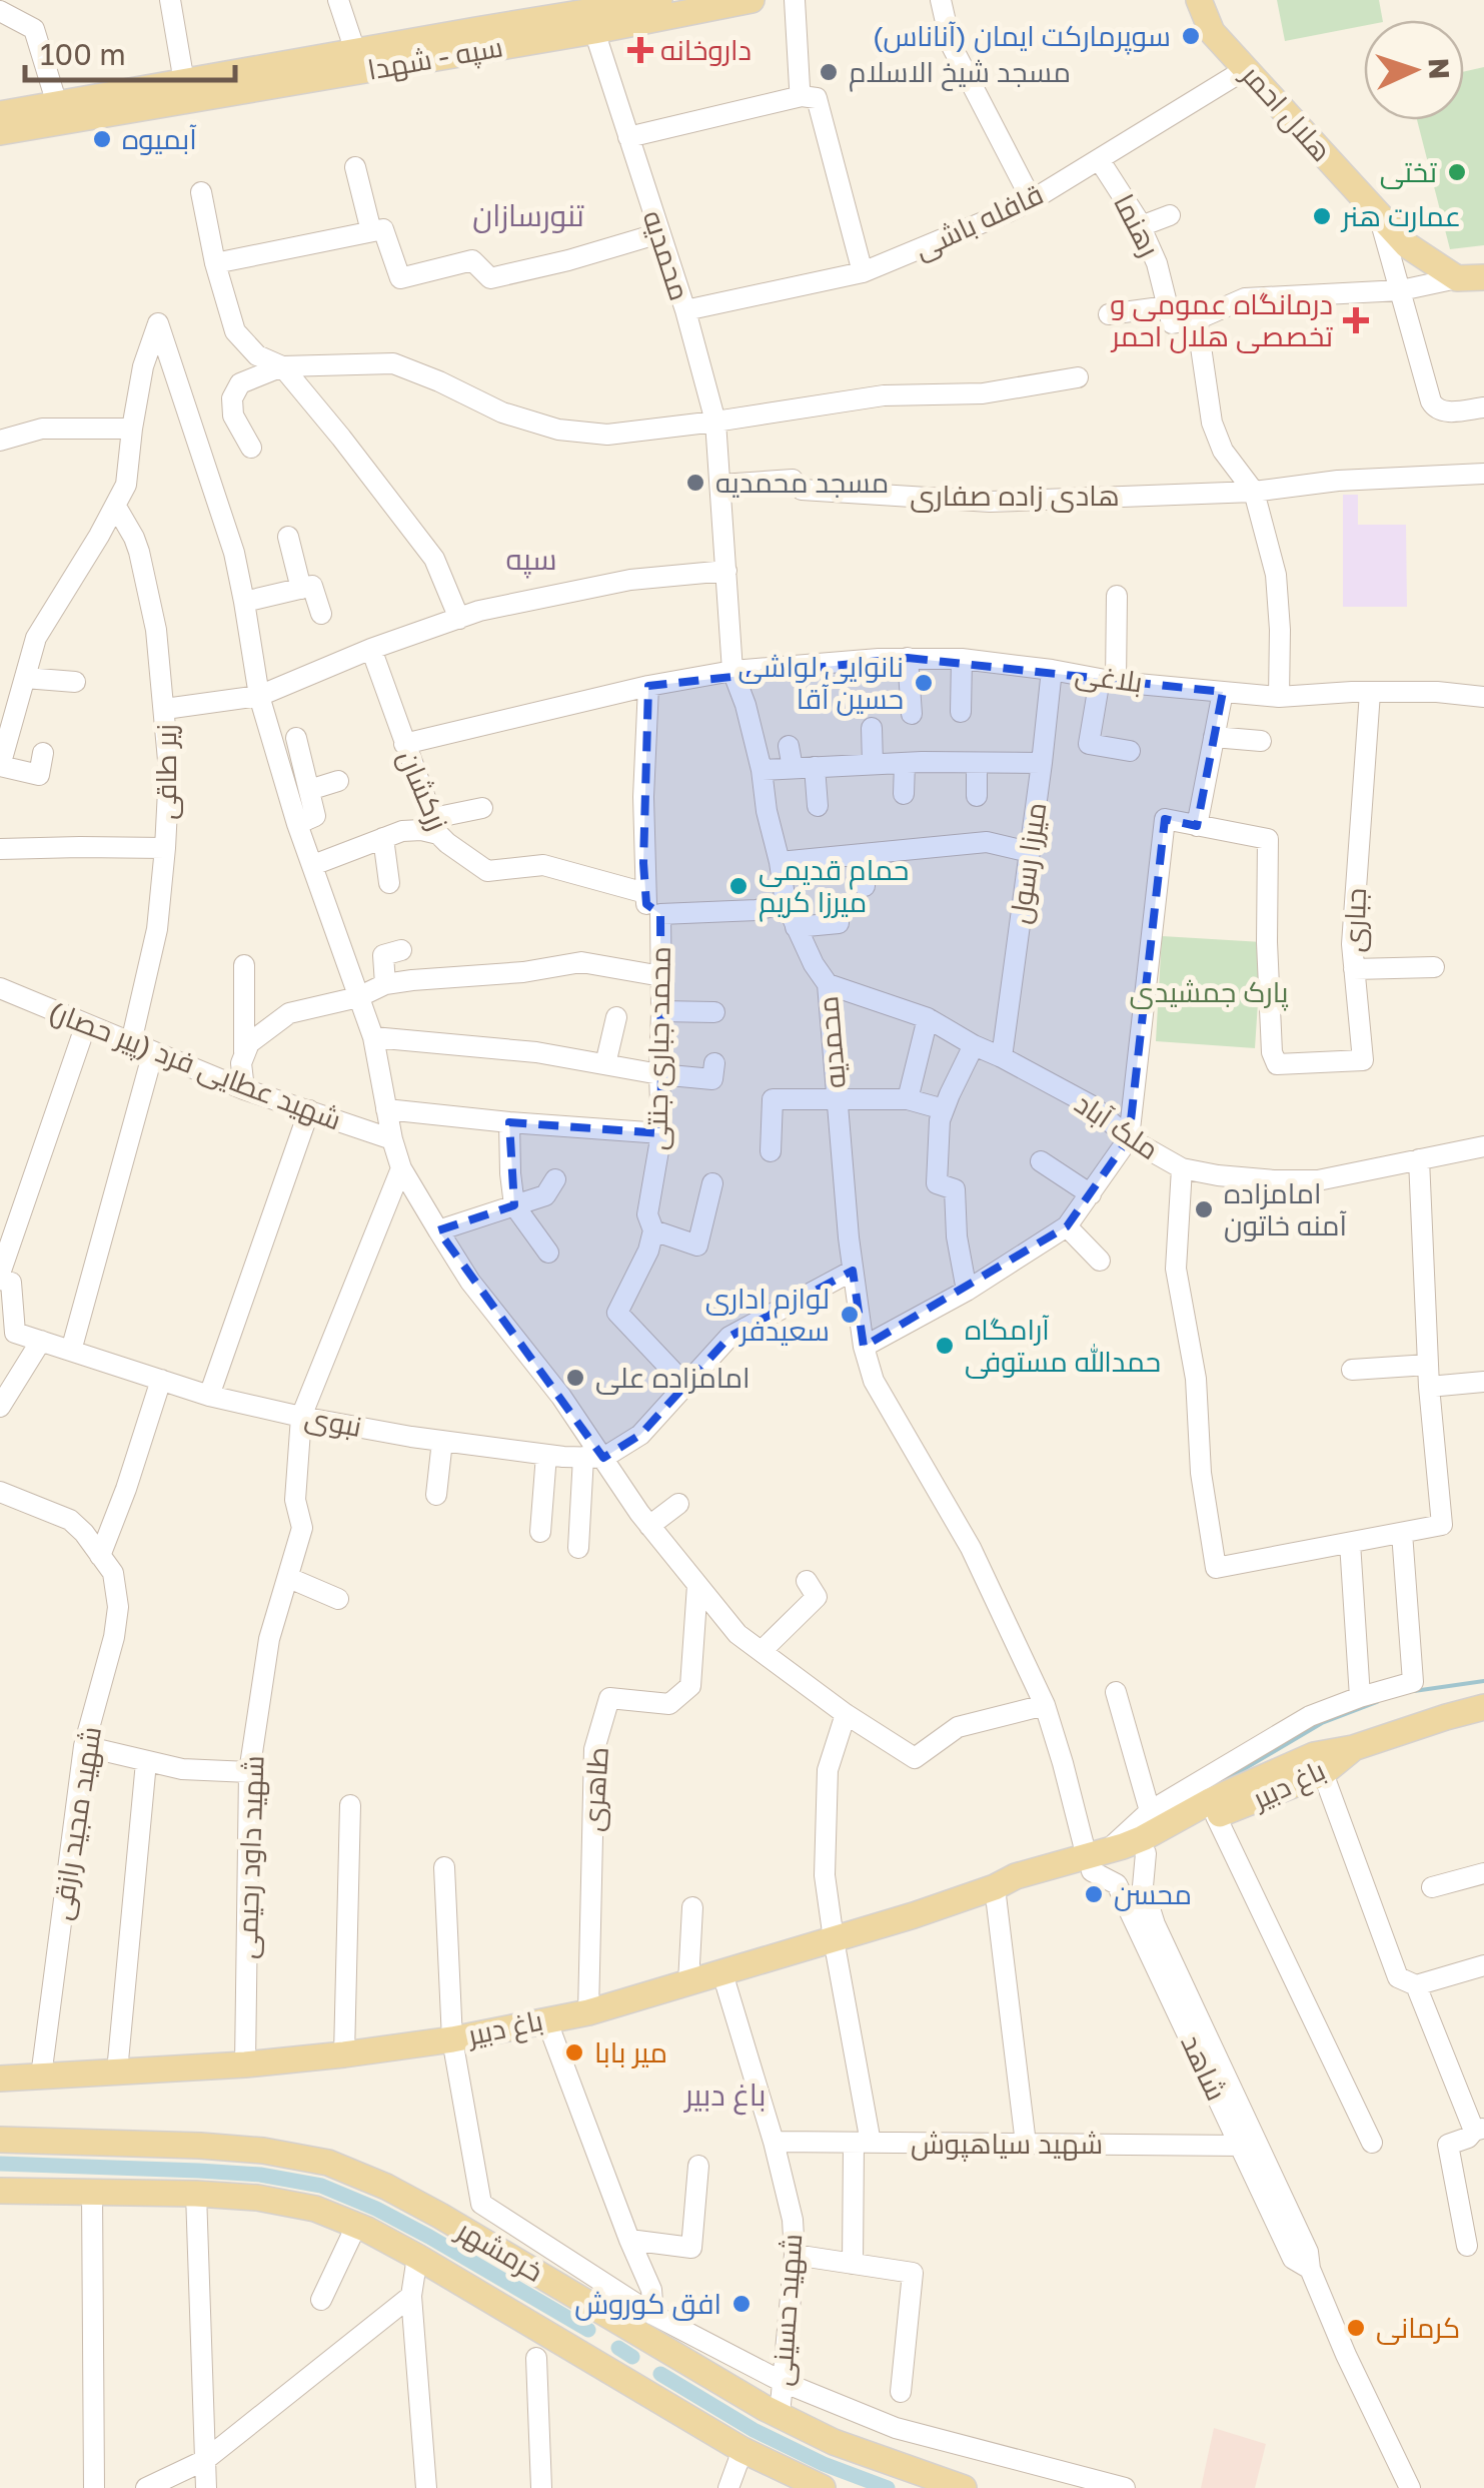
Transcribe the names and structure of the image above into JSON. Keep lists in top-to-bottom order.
{
  "streets": {
    "main road": [
      "سپه - شهدا",
      "هلال احمر",
      "باغ دبیر",
      "خرمشهر"
    ],
    "street": [
      "قافله باشی",
      "رهنما",
      "محمدیه",
      "هادی زاده صفاری",
      "بلاغی",
      "زیر طاقی",
      "زرکشان",
      "میرزا رسول",
      "جباری",
      "محمد جباری جنتی",
      "شهید عطایی فرد (پیر حصار)",
      "ملک آباد",
      "نبوی",
      "طاهری",
      "شهید مجید رازقی",
      "شهید داود رحیمی",
      "شاهد",
      "شهید سیاهپوش",
      "شهید حسینی"
    ]
  },
  "crossings": [
    ["سپه - شهدا", "محمدیه"],
    ["هلال احمر", "قافله باشی"],
    ["قافله باشی", "رهنما"],
    ["قافله باشی", "محمدیه"],
    ["محمدیه", "هادی زاده صفاری"],
    ["محمدیه", "بلاغی"],
    ["محمدیه", "ملک آباد"],
    ["محمدیه", "باغ دبیر"],
    ["محمدیه", "شاهد"],
    ["بلاغی", "زرکشان"],
    ["بلاغی", "میرزا رسول"],
    ["بلاغی", "جباری"],
    ["زیر طاقی", "شهید عطایی فرد (پیر حصار)"],
    ["میرزا رسول", "ملک آباد"],
    ["نبوی", "شهید داود رحیمی"],
    ["باغ دبیر", "طاهری"],
    ["باغ دبیر", "شهید مجید رازقی"],
    ["باغ دبیر", "شهید داود رحیمی"],
    ["باغ دبیر", "شاهد"],
    ["باغ دبیر", "شهید حسینی"],
    ["شاهد", "شهید سیاهپوش"],
    ["شهید سیاهپوش", "شهید حسینی"],
    ["خرمشهر", "شهید حسینی"]
  ],
  "districts": ["تنورسازان", "سپه", "باغ دبیر"],
  "parks": ["پارک جمشیدی"],
  "places": {
    "other": [
      "سوپرمارکت ایمان (آناناس)",
      "مسجد شیخ الاسلام",
      "آبمیوه",
      "تختی",
      "عمارت هنر",
      "مسجد محمدیه",
      "نانوایی لواشی حسین آقا",
      "حمام قدیمی میرزا کریم",
      "امامزاده آمنه خاتون",
      "لوازم ادارى سعيدفر",
      "آرامگاه حمدالله مستوفی",
      "امامزاده علی",
      "محسن",
      "میر بابا",
      "افق کوروش",
      "کرمانی"
    ],
    "health": ["داروخانه", "درمانگاه عمومی و تخصصی هلال احمر"]
  },
  "scale_bar": "100 m",
  "north": "right"
}
